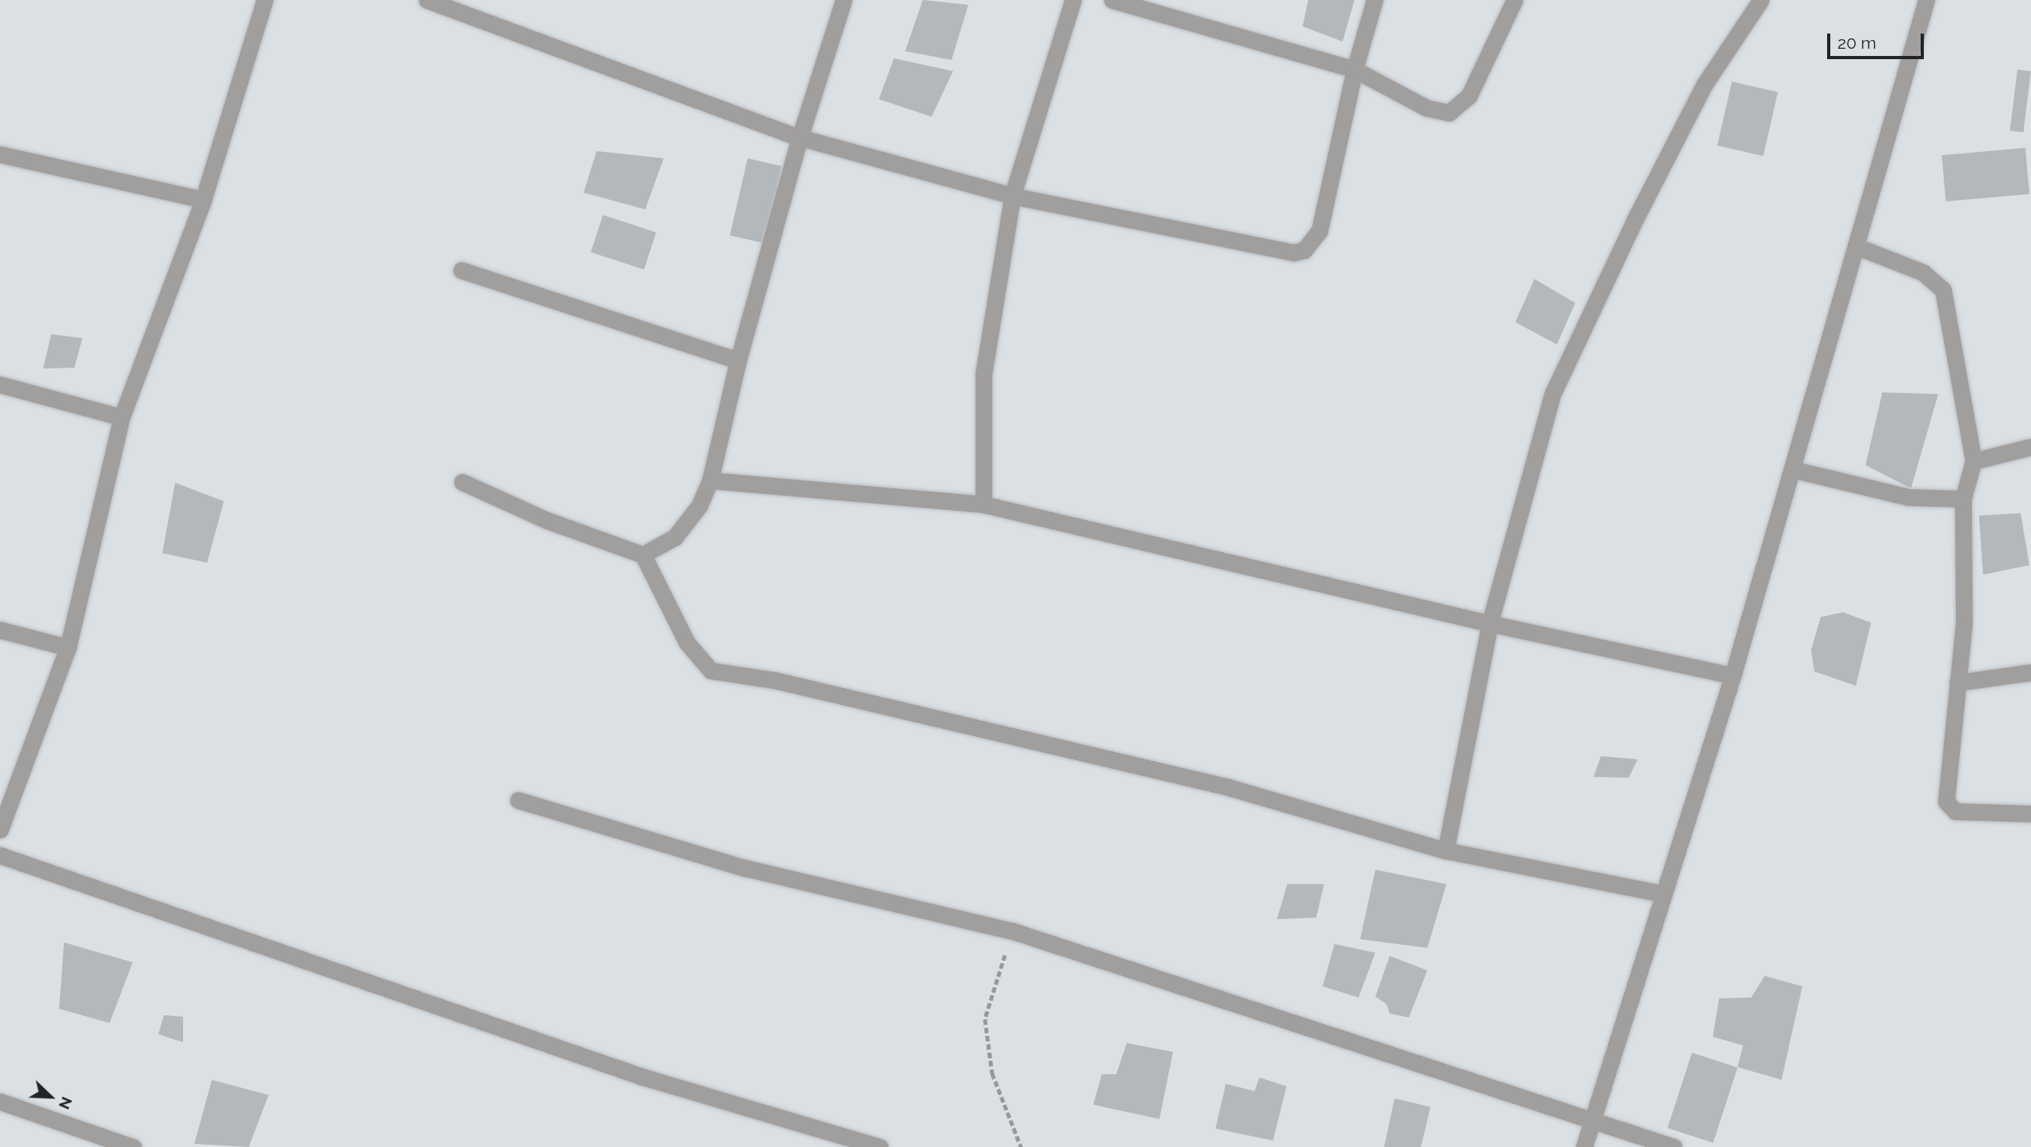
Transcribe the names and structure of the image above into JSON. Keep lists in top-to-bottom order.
{
  "scale_bar": "20 m",
  "north": "bottom right"
}
